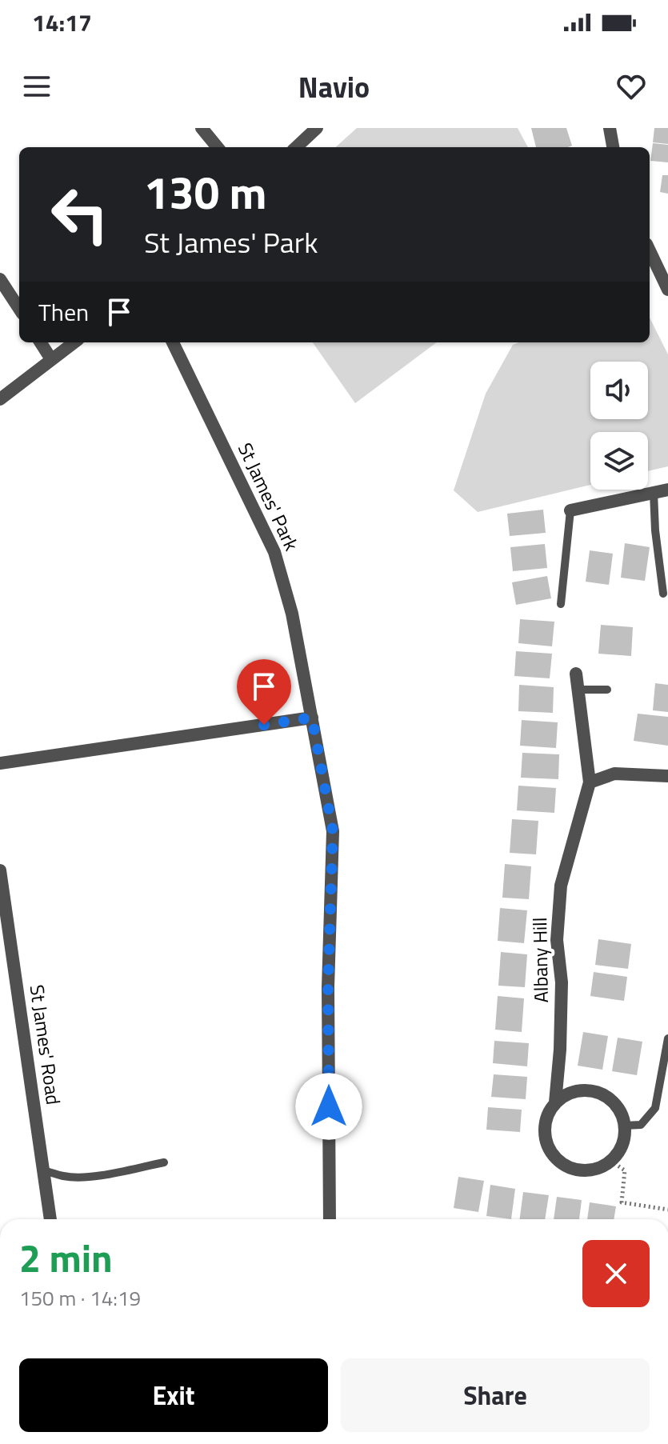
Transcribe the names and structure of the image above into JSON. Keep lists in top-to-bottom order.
{
  "streets": {
    "street": ["St James' Park", "Albany Hill", "St James' Road"]
  },
  "page": {
    "status": "14:17",
    "header": "Navio",
    "turn": ["130 m", "St James' Park"],
    "then": "Then",
    "heading": ["2 min", "150 m · 14:19"],
    "buttons": ["Exit", "Share"]
  }
}
